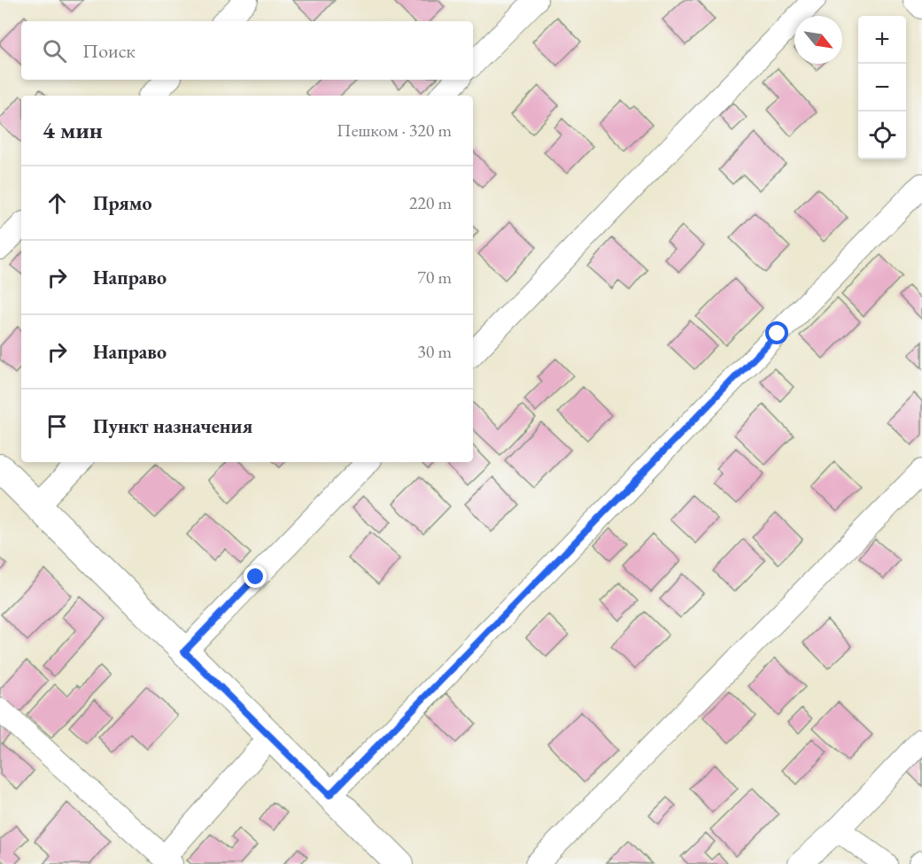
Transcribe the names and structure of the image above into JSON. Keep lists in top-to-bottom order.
{
  "north": "bottom right",
  "page": {
    "map_buttons": ["+", "−"],
    "search": "Поиск",
    "heading": ["4 мин", "Пешком · 320 m"],
    "list": [
      ["Прямо", "220 m"],
      ["Направо", "70 m"],
      ["Направо", "30 m"],
      "Пункт назначения"
    ]
  }
}
